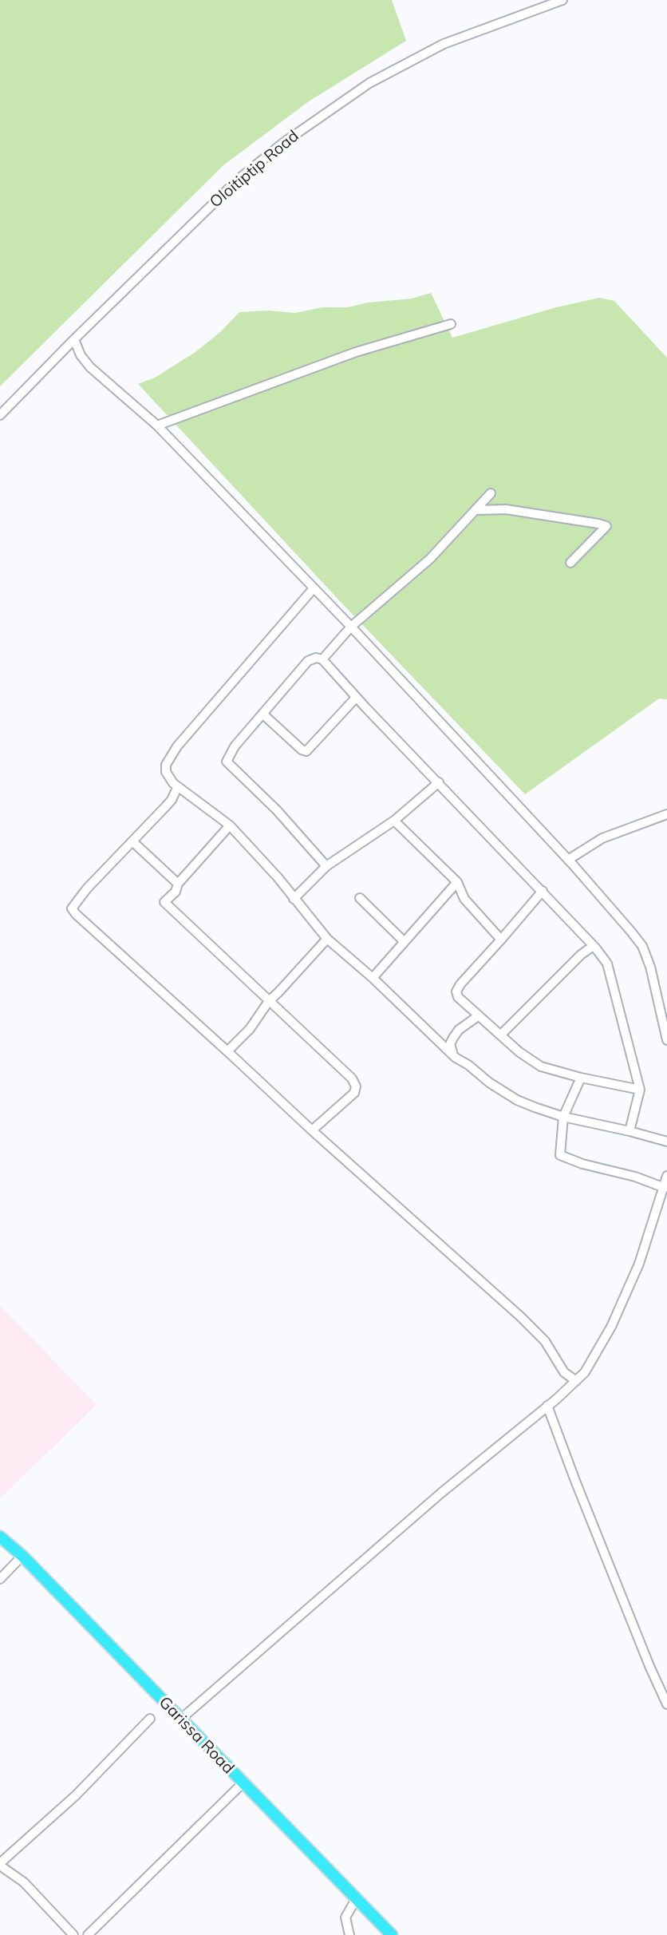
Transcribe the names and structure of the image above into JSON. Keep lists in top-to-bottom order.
{
  "streets": {
    "highway": ["Garissa Road"],
    "street": ["Oloitiptip Road"]
  }
}
